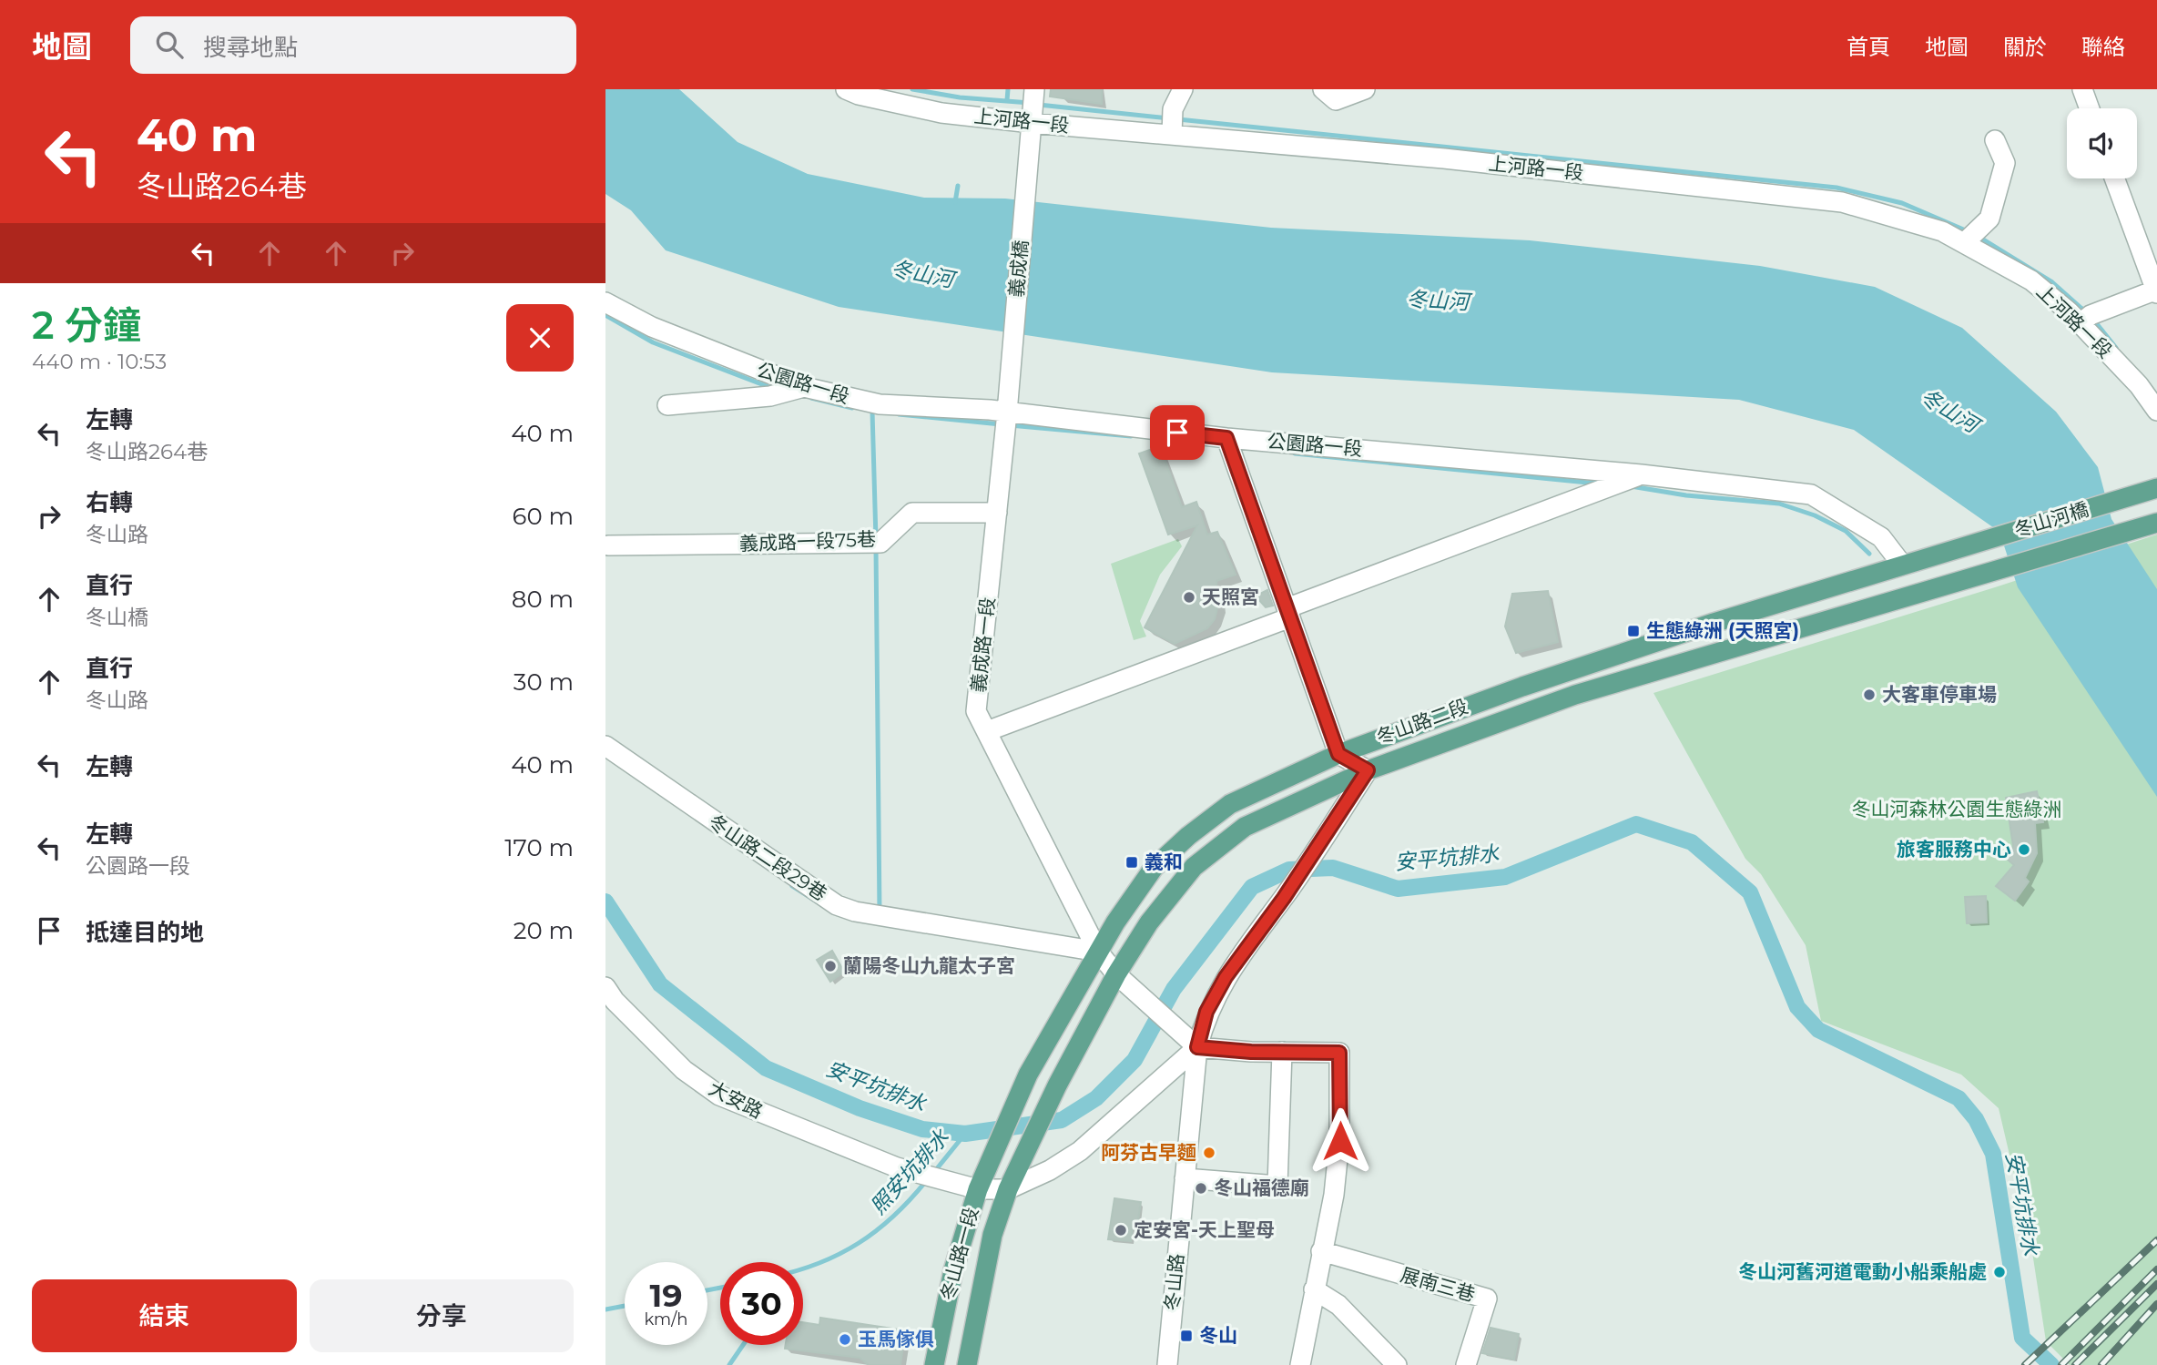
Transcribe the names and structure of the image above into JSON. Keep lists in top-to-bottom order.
{
  "streets": {
    "main road": ["冬山河橋", "冬山路二段", "冬山路一段"],
    "street": [
      "上河路一段",
      "義成橋",
      "公園路一段",
      "義成路一段75巷",
      "義成路一段",
      "冬山路二段29巷",
      "大安路",
      "冬山路",
      "展南三巷"
    ]
  },
  "crossings": [
    ["上河路一段", "義成橋"],
    ["義成橋", "義成路一段"],
    ["公園路一段", "義成路一段"],
    ["公園路一段", "冬山路二段"],
    ["冬山河橋", "冬山路二段"],
    ["義成路一段75巷", "義成路一段"],
    ["義成路一段", "冬山路二段"],
    ["義成路一段", "冬山路二段29巷"],
    ["冬山路二段", "冬山路二段29巷"],
    ["冬山路二段", "冬山路一段"],
    ["冬山路二段", "冬山路"],
    ["大安路", "冬山路一段"]
  ],
  "water": ["冬山河", "安平坑排水", "照安坑排水"],
  "parks": ["冬山河森林公園生態綠洲"],
  "places": {
    "other": [
      "天照宮",
      "大客車停車場",
      "旅客服務中心",
      "蘭陽冬山九龍太子宮",
      "阿芬古早麵",
      "冬山福德廟",
      "定安宮-天上聖母",
      "冬山河舊河道電動小船乘船處",
      "玉馬傢俱"
    ],
    "transit": ["生態綠洲 (天照宮)", "義和", "冬山"]
  },
  "page": {
    "header": "地圖",
    "search": "搜尋地點",
    "nav": [
      "首頁",
      "地圖",
      "關於",
      "聯絡"
    ],
    "turn": ["40 m", "冬山路264巷"],
    "heading": ["2 分鐘", "440 m · 10:53"],
    "list": [
      {
        "name": "左轉",
        "note": "冬山路264巷",
        "value": "40 m"
      },
      {
        "name": "右轉",
        "note": "冬山路",
        "value": "60 m"
      },
      {
        "name": "直行",
        "note": "冬山橋",
        "value": "80 m"
      },
      {
        "name": "直行",
        "note": "冬山路",
        "value": "30 m"
      },
      {
        "name": "左轉",
        "value": "40 m"
      },
      {
        "name": "左轉",
        "note": "公園路一段",
        "value": "170 m"
      },
      {
        "name": "抵達目的地",
        "value": "20 m"
      }
    ],
    "speed": "19 km/h",
    "limit": "30",
    "buttons": ["結束", "分享"]
  }
}
